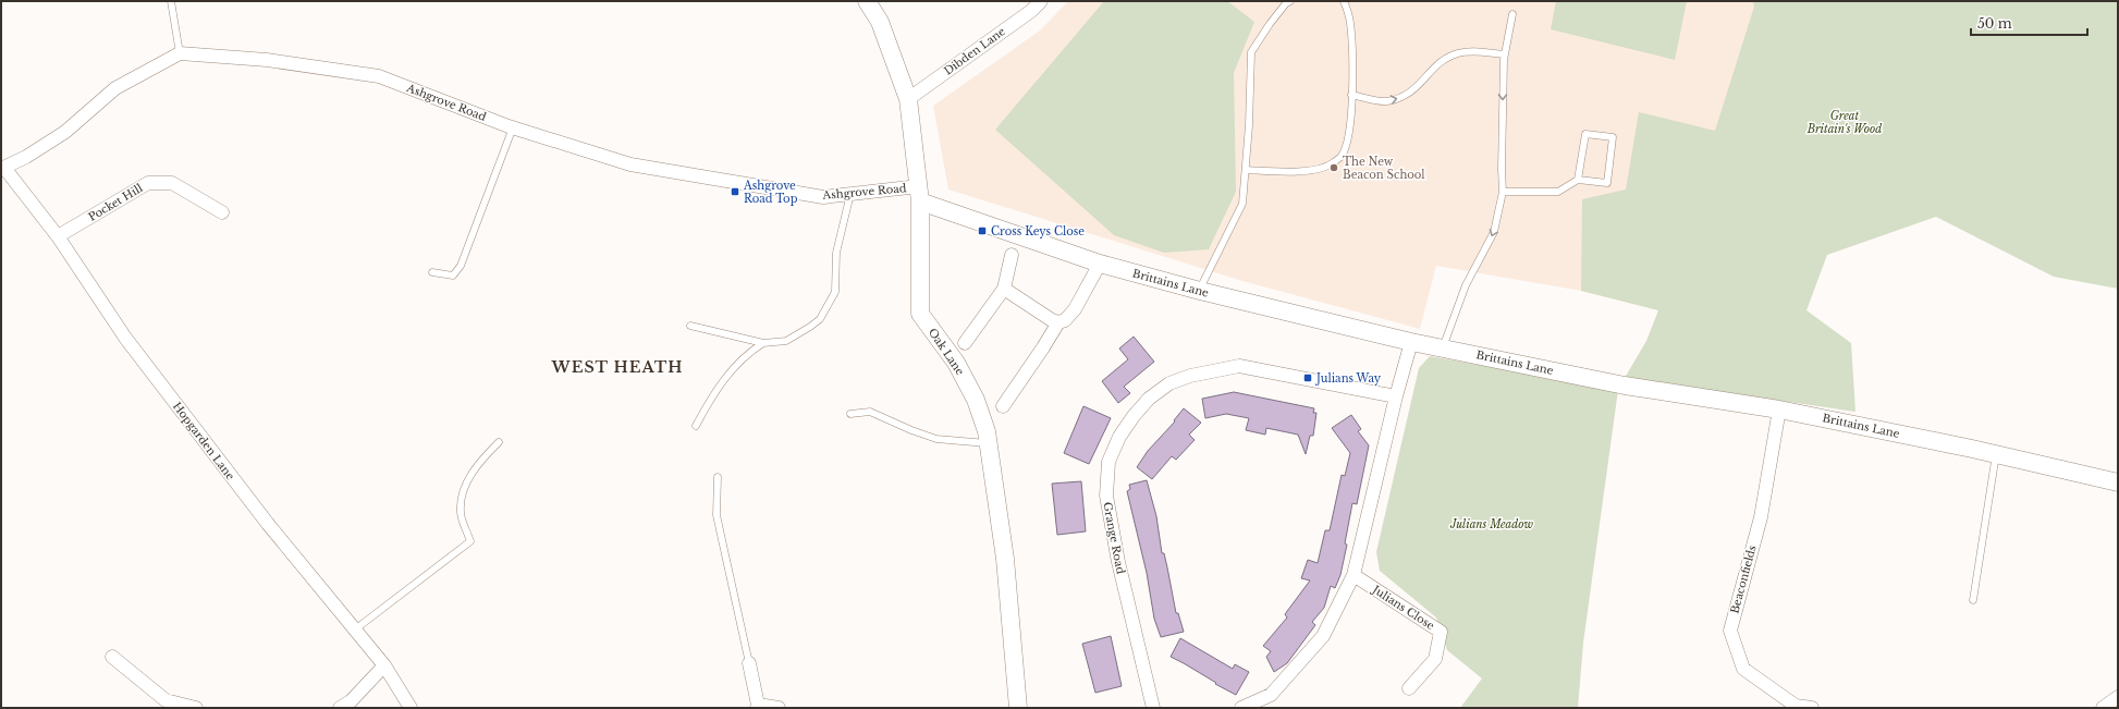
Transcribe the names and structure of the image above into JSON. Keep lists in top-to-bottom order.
{
  "streets": {
    "street": [
      "Dibden Lane",
      "Ashgrove Road",
      "Pocket Hill",
      "Brittains Lane",
      "Oak Lane",
      "Hopgarden Lane",
      "Grange Road",
      "Beaconfields",
      "Julians Close"
    ]
  },
  "crossings": [
    ["Dibden Lane", "Oak Lane"],
    ["Ashgrove Road", "Brittains Lane"],
    ["Ashgrove Road", "Oak Lane"],
    ["Pocket Hill", "Hopgarden Lane"],
    ["Brittains Lane", "Oak Lane"],
    ["Brittains Lane", "Beaconfields"]
  ],
  "districts": ["WEST HEATH"],
  "parks": ["Great Britain's Wood", "Julians Meadow"],
  "places": {
    "other": ["The New Beacon School"],
    "transit": ["Ashgrove Road Top", "Cross Keys Close", "Julians Way"]
  },
  "scale_bar": "50 m"
}
